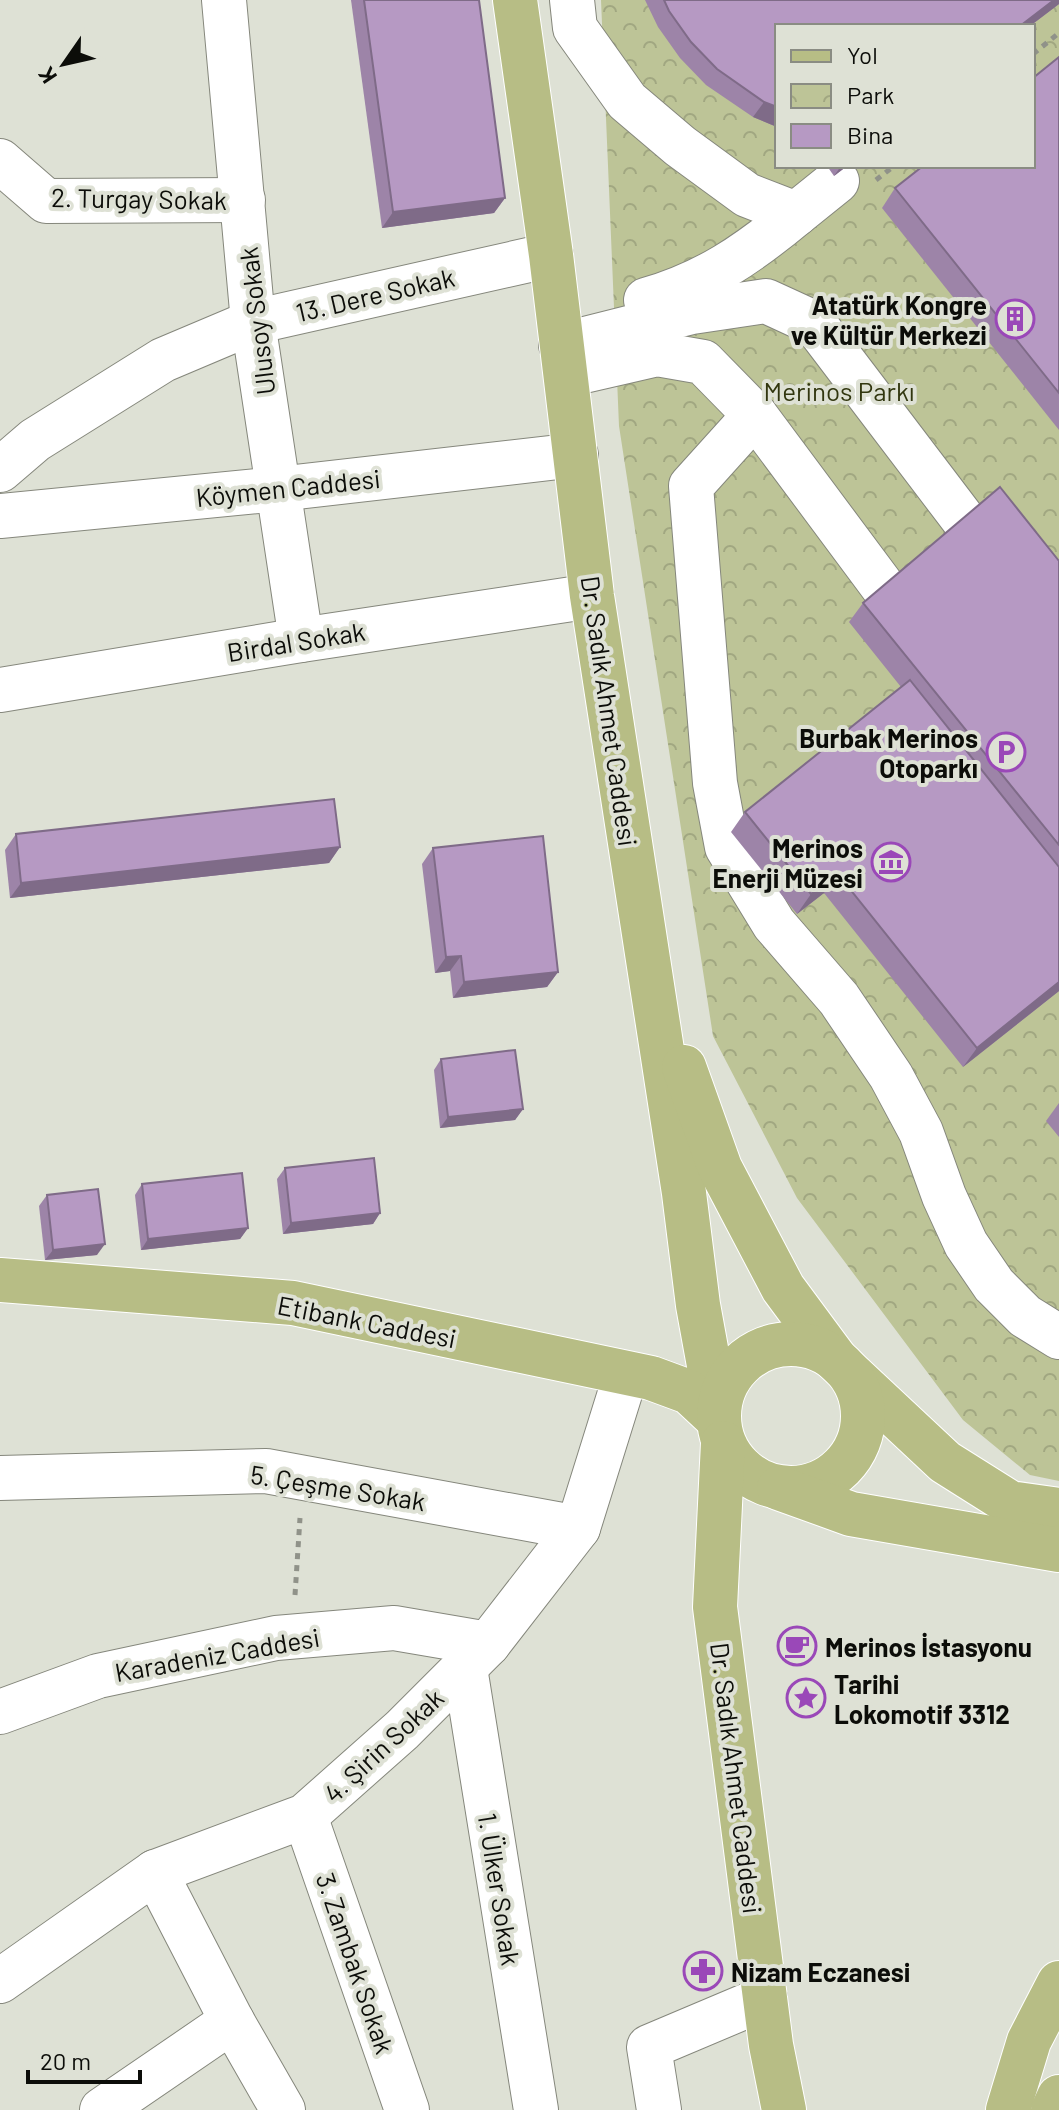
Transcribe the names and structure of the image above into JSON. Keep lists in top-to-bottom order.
{
  "streets": {
    "main road": ["Dr. Sadık Ahmet Caddesi", "Etibank Caddesi"],
    "street": [
      "2. Turgay Sokak",
      "13. Dere Sokak",
      "Ulusoy Sokak",
      "Köymen Caddesi",
      "Birdal Sokak",
      "5. Çeşme Sokak",
      "Karadeniz Caddesi",
      "4. Şirin Sokak",
      "1. Ülker Sokak",
      "3. Zambak Sokak"
    ]
  },
  "crossings": [
    ["2. Turgay Sokak", "Ulusoy Sokak"],
    ["13. Dere Sokak", "Ulusoy Sokak"],
    ["13. Dere Sokak", "Dr. Sadık Ahmet Caddesi"],
    ["Ulusoy Sokak", "Köymen Caddesi"],
    ["Ulusoy Sokak", "Birdal Sokak"],
    ["Köymen Caddesi", "Dr. Sadık Ahmet Caddesi"],
    ["Birdal Sokak", "Dr. Sadık Ahmet Caddesi"],
    ["Dr. Sadık Ahmet Caddesi", "Etibank Caddesi"],
    ["Etibank Caddesi", "4. Şirin Sokak"],
    ["5. Çeşme Sokak", "4. Şirin Sokak"],
    ["Karadeniz Caddesi", "4. Şirin Sokak"],
    ["Karadeniz Caddesi", "1. Ülker Sokak"],
    ["4. Şirin Sokak", "1. Ülker Sokak"],
    ["4. Şirin Sokak", "3. Zambak Sokak"]
  ],
  "parks": ["Merinos Parkı"],
  "places": {
    "building": ["Atatürk Kongre ve Kültür Merkezi"],
    "parking": ["Burbak Merinos Otoparkı"],
    "museum": ["Merinos Enerji Müzesi"],
    "cafe": ["Merinos İstasyonu"],
    "place": ["Tarihi Lokomotif 3312"],
    "pharmacy": ["Nizam Eczanesi"]
  },
  "legend": ["Yol", "Park", "Bina"],
  "scale_bar": "20 m",
  "north": "bottom left"
}
